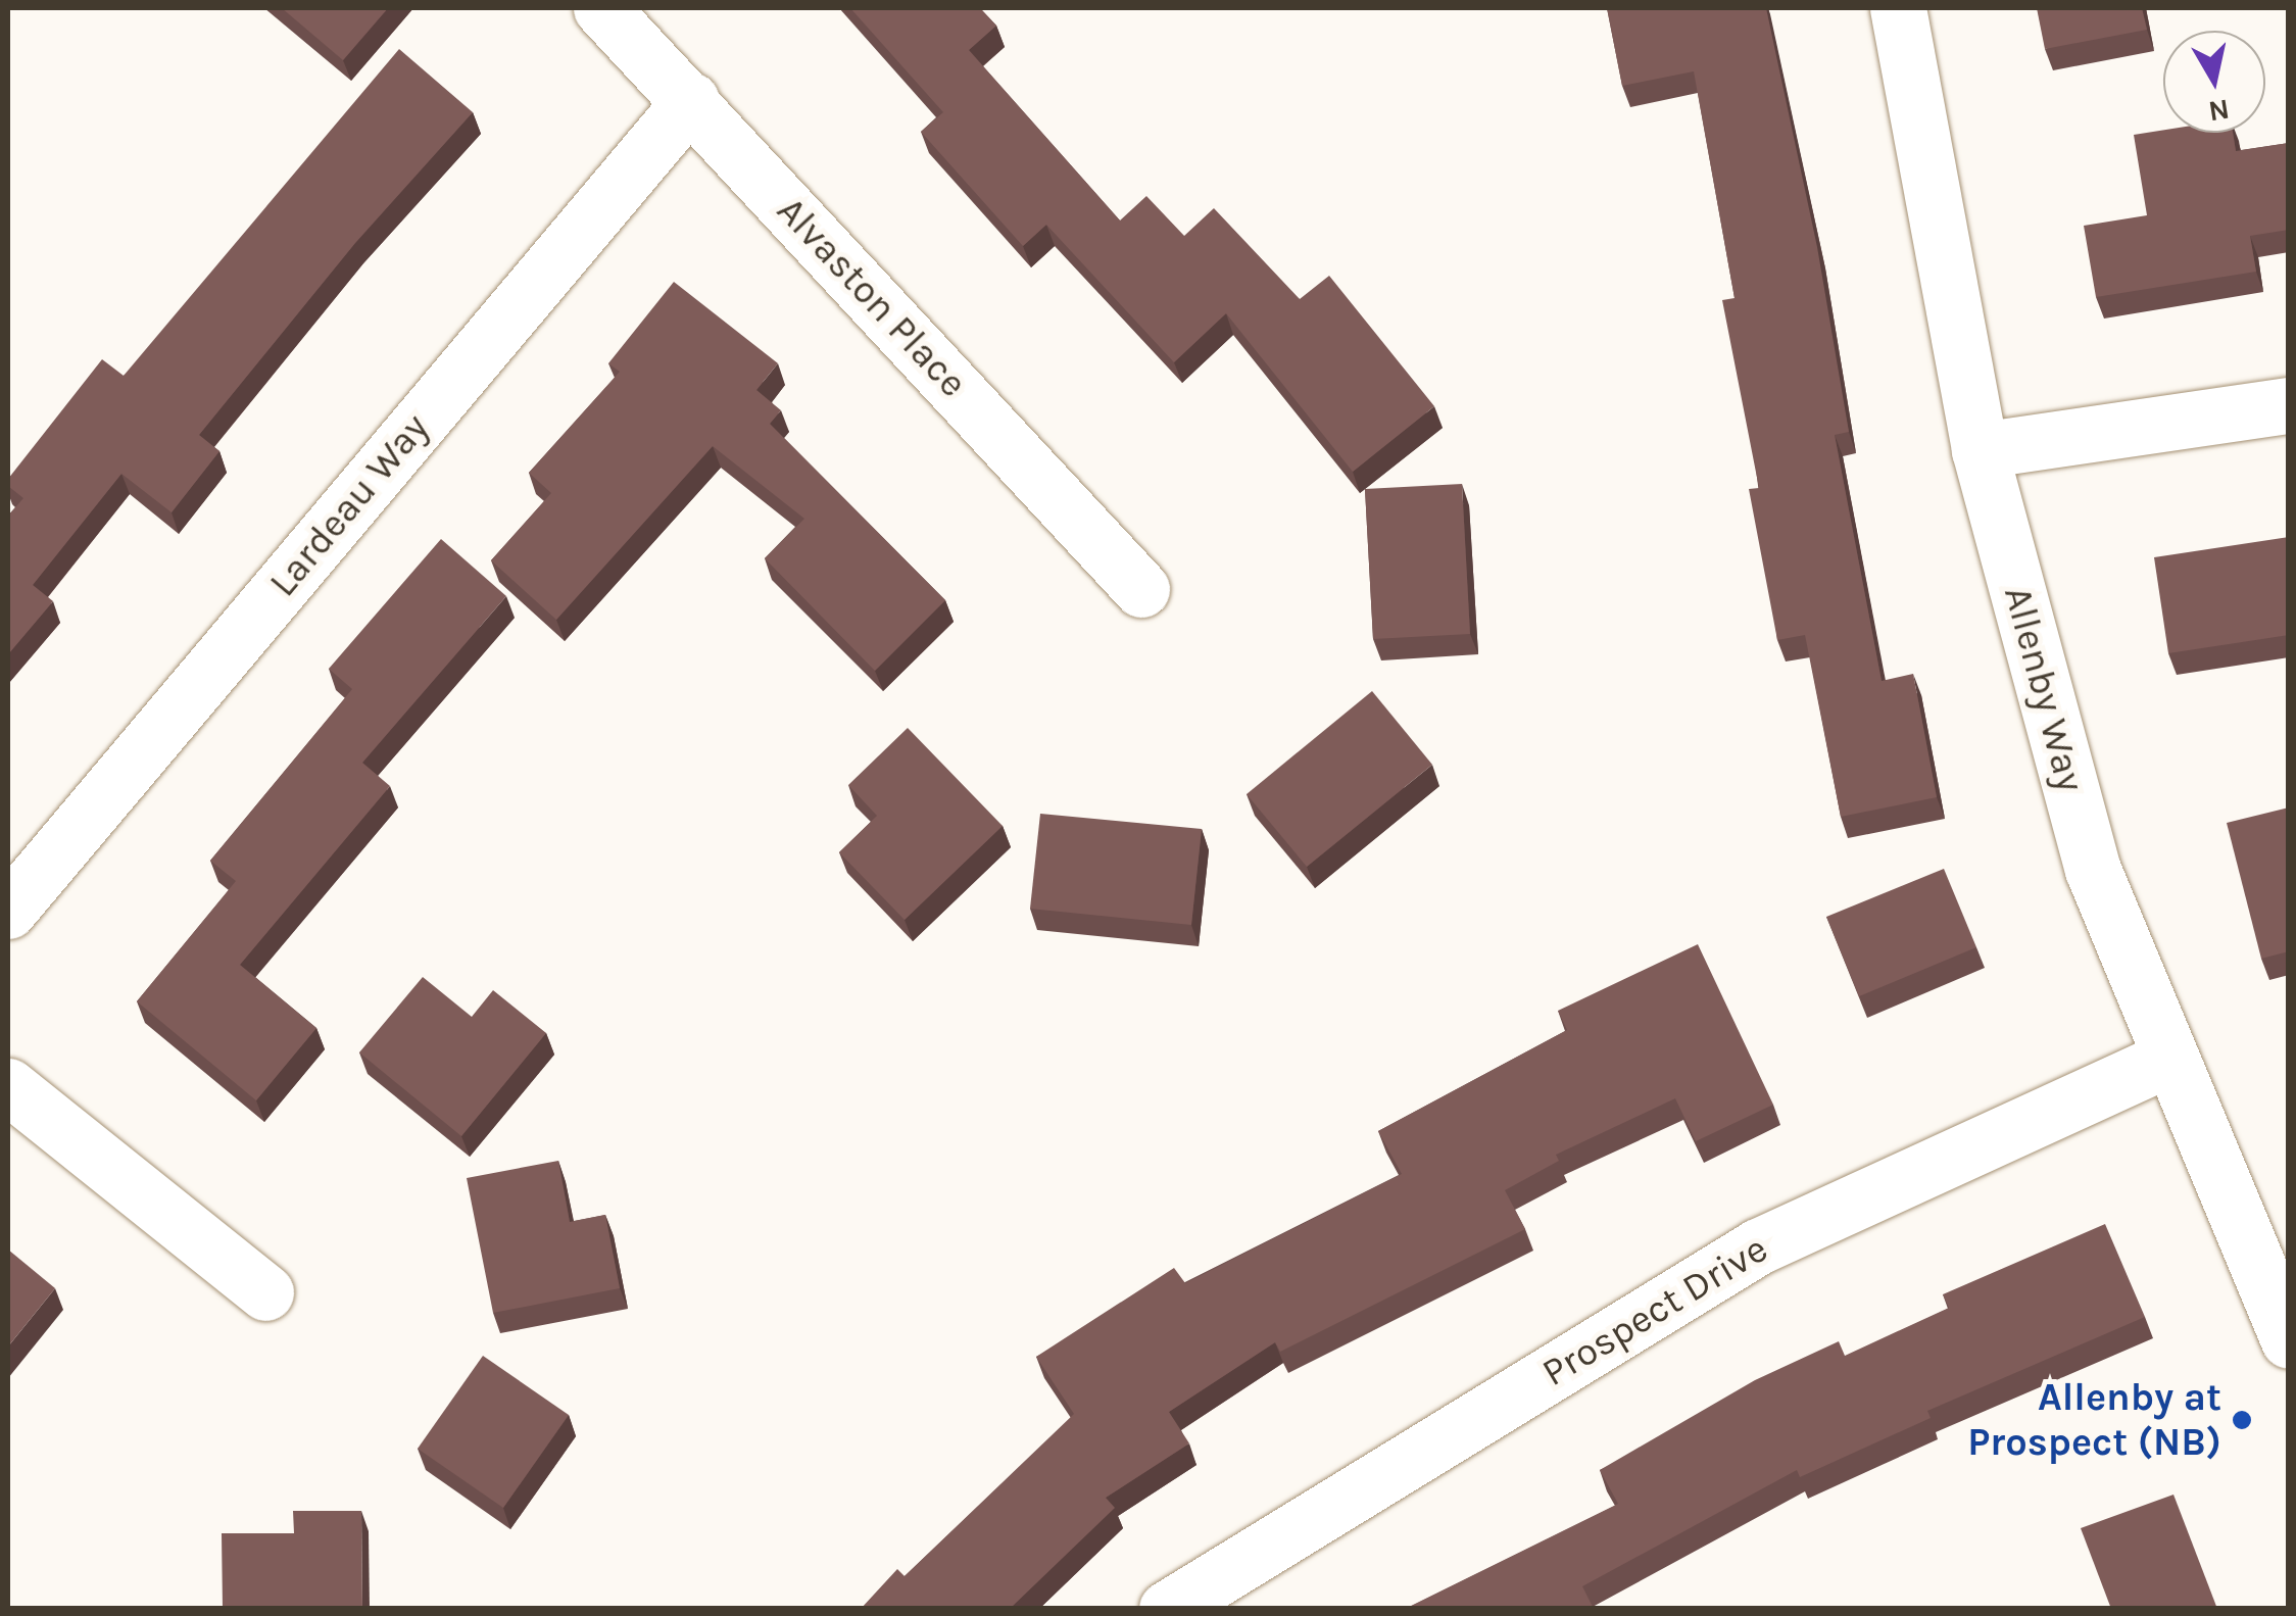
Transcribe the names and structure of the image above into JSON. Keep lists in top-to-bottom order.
{
  "streets": {
    "street": [
      "Alvaston Place",
      "Lardeau Way",
      "Allenby Way",
      "Prospect Drive"
    ]
  },
  "crossings": [
    ["Alvaston Place", "Lardeau Way"],
    ["Allenby Way", "Prospect Drive"]
  ],
  "places": ["Allenby at Prospect (NB)"],
  "north": "bottom"
}
